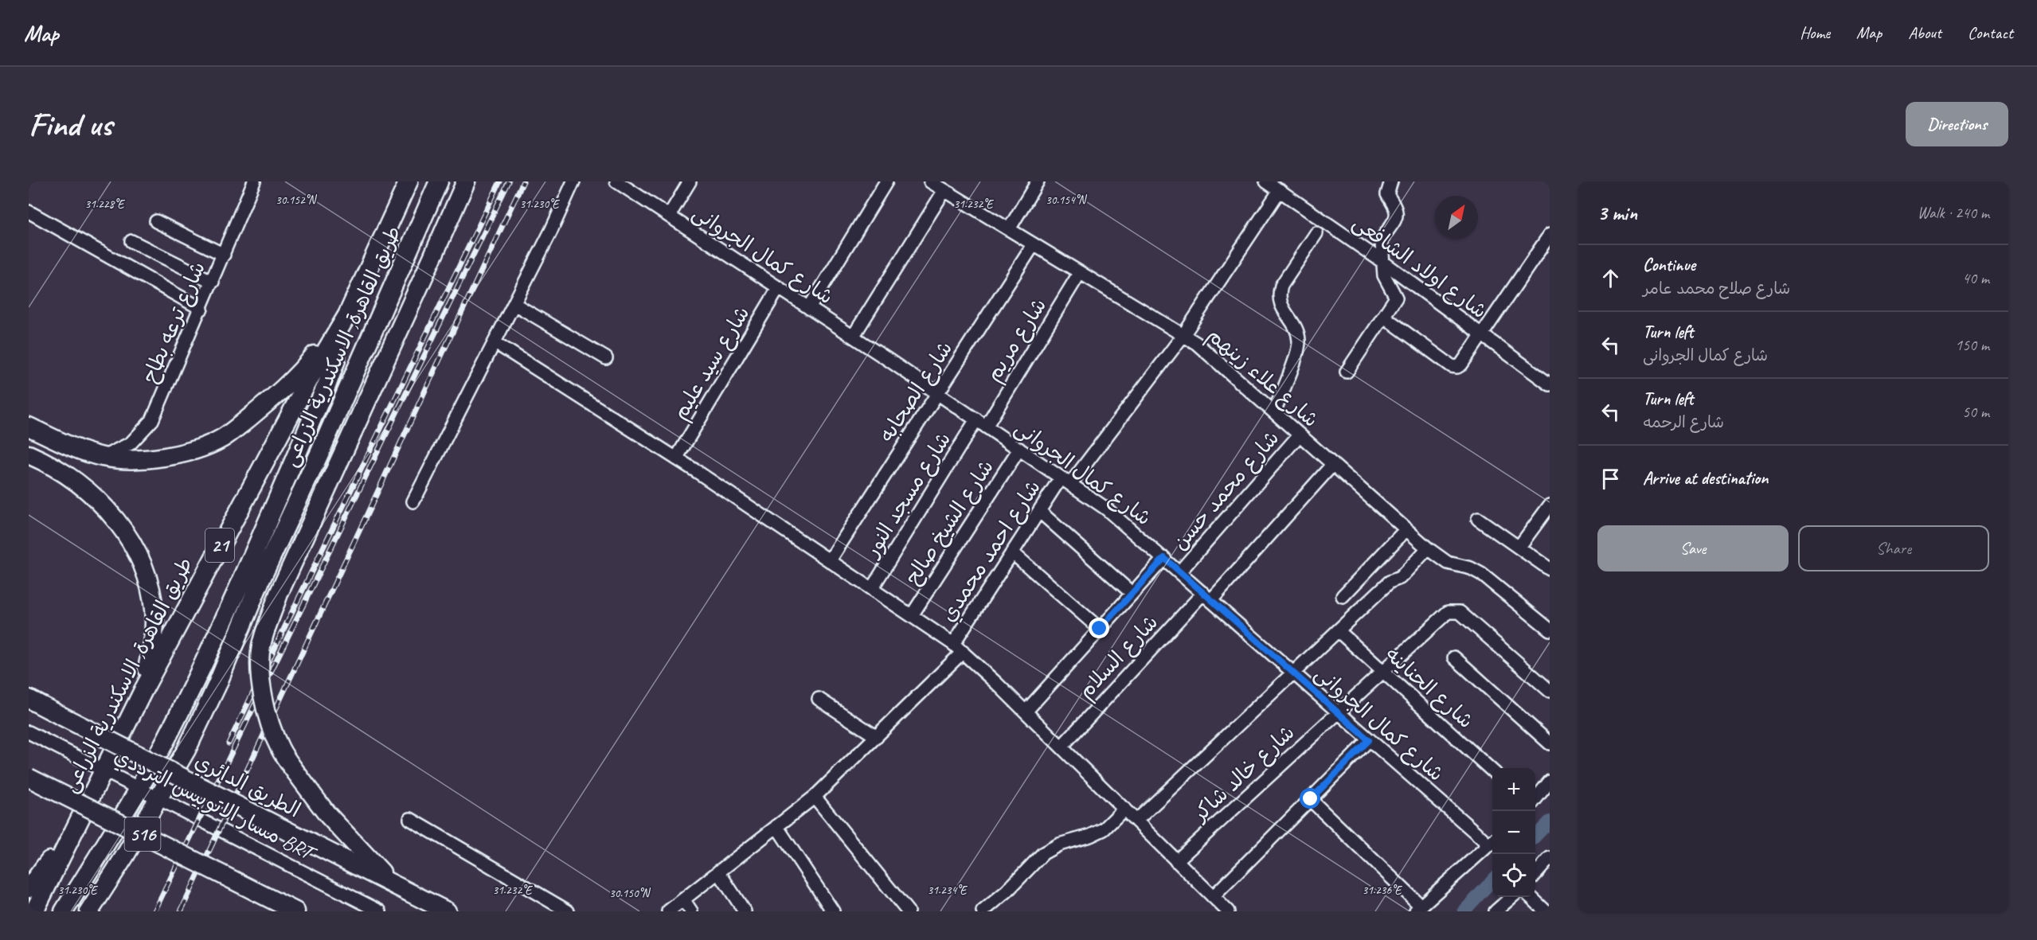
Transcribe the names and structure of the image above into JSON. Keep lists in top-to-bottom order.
{
  "streets": {
    "highway": [
      "طريق القاهرة, الاسكندرية الزراعى",
      "21",
      "الطريق الدائري",
      "516"
    ],
    "street": [
      "شارع كمال الجروانى",
      "شارع اولاد الشافعى",
      "شارع ترعه بطاح",
      "شارع مريم",
      "شارع سيد عليم",
      "شارع علاء زينهم",
      "شارع الصحابه",
      "شارع محمد حسن",
      "شارع مسجد النور",
      "شارع الشيخ صالح",
      "شارع احمد محمدي",
      "شارع السلام",
      "شارع الحناينه",
      "شارع خالد شاكر",
      "مسار الاتوبيس الترددي BRT"
    ]
  },
  "crossings": [
    ["شارع كمال الجروانى", "شارع مريم"],
    ["شارع كمال الجروانى", "شارع سيد عليم"],
    ["شارع كمال الجروانى", "شارع الصحابه"],
    ["شارع كمال الجروانى", "شارع محمد حسن"],
    ["شارع كمال الجروانى", "شارع مسجد النور"],
    ["شارع كمال الجروانى", "شارع الشيخ صالح"],
    ["شارع كمال الجروانى", "شارع احمد محمدي"],
    ["شارع كمال الجروانى", "شارع السلام"],
    ["شارع كمال الجروانى", "شارع خالد شاكر"],
    ["شارع اولاد الشافعى", "شارع احمد محمدي"],
    ["شارع مريم", "شارع علاء زينهم"],
    ["شارع مريم", "شارع مسجد النور"],
    ["شارع علاء زينهم", "شارع الصحابه"],
    ["شارع علاء زينهم", "شارع محمد حسن"],
    ["شارع علاء زينهم", "شارع احمد محمدي"],
    ["شارع علاء زينهم", "شارع السلام"],
    ["شارع الحناينه", "شارع خالد شاكر"]
  ],
  "north": "top right",
  "page": {
    "header": "Map",
    "nav": [
      "Home",
      "Map",
      "About",
      "Contact"
    ],
    "buttons": [
      "Directions",
      ["Save", "Share"]
    ],
    "title": "Find us",
    "heading": ["3 min", "Walk · 240 m"],
    "list": [
      ["Continue", "شارع صلاح محمد عامر", "40 m"],
      ["Turn left", "شارع كمال الجروانى", "150 m"],
      ["Turn left", "شارع الرحمه", "50 m"],
      "Arrive at destination"
    ],
    "map_buttons": ["+", "−"]
  },
  "coordinates": [
    "30.152°N",
    "30.154°N",
    "31.230°E",
    "31.228°E",
    "31.232°E",
    "31.234°E",
    "31.236°E",
    "30.150°N"
  ]
}
